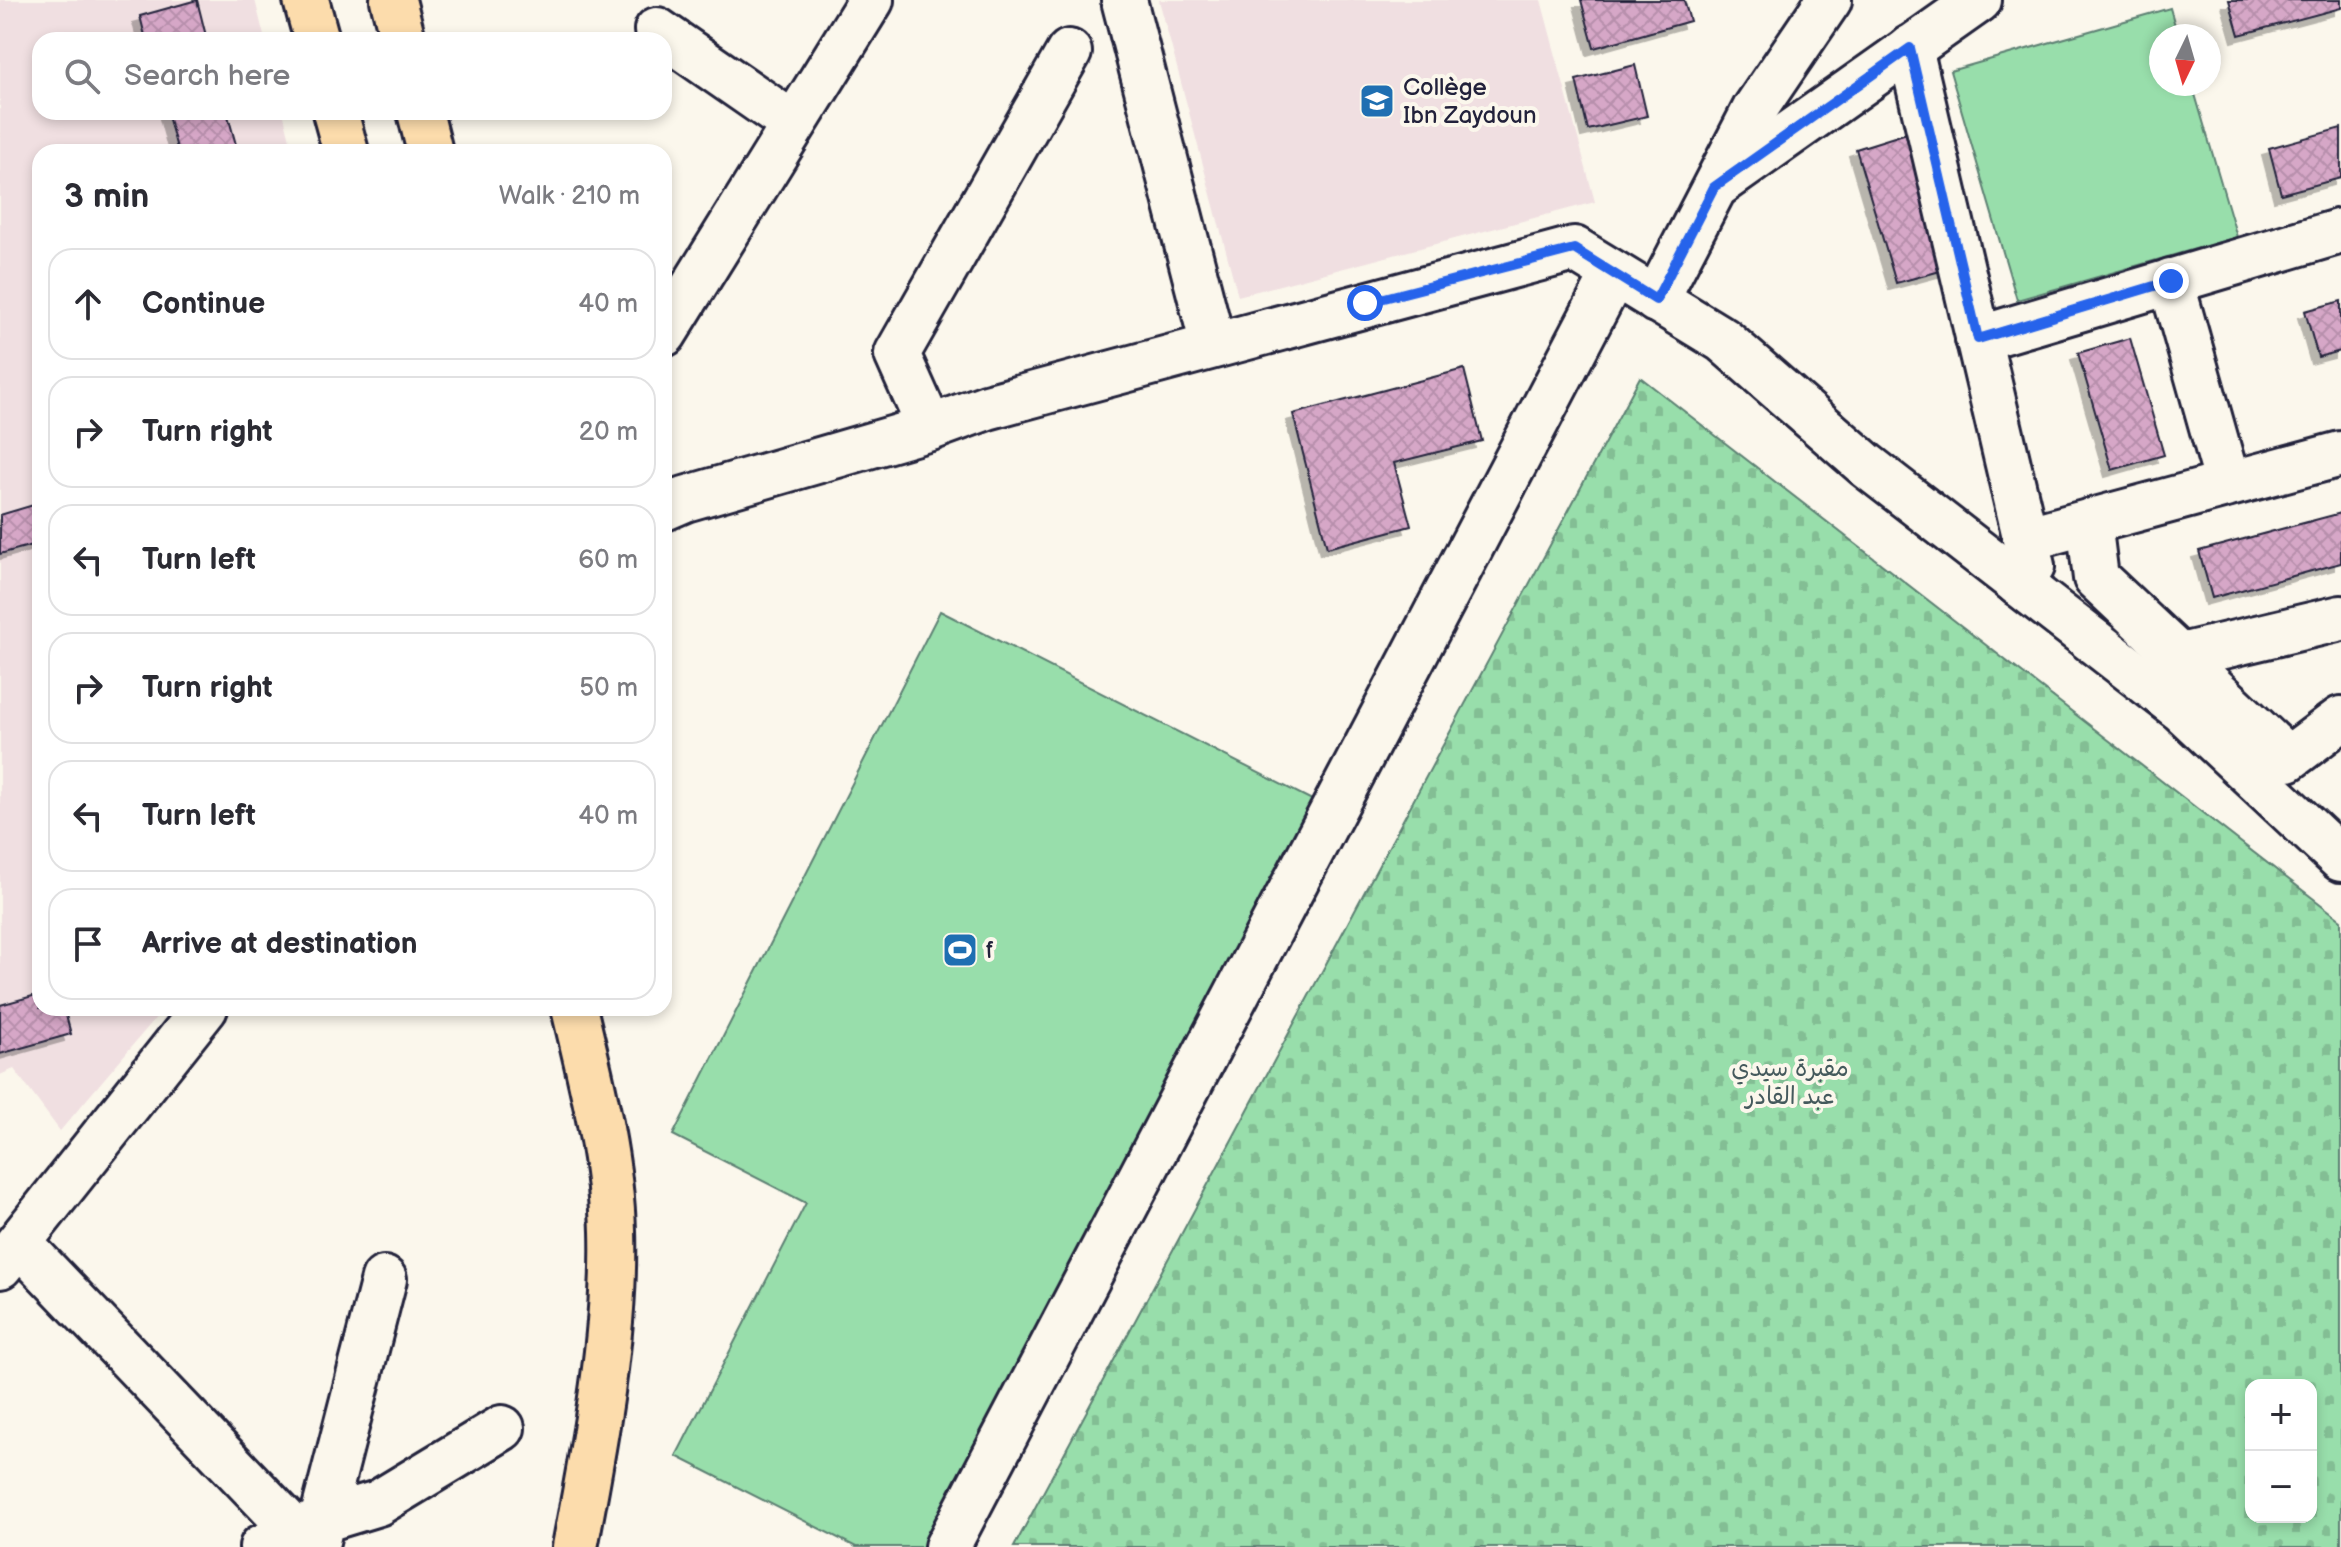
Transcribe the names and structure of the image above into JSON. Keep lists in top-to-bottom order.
{
  "parks": ["مقبرة سيدي عبد القادر"],
  "places": {
    "school or university": ["Collège Ibn Zaydoun"],
    "sports": ["f"]
  },
  "north": "bottom",
  "page": {
    "search": "Search here",
    "heading": ["3 min", "Walk · 210 m"],
    "list": [
      ["Continue", "40 m"],
      ["Turn right", "20 m"],
      ["Turn left", "60 m"],
      ["Turn right", "50 m"],
      ["Turn left", "40 m"],
      "Arrive at destination"
    ],
    "map_buttons": ["+", "−"]
  }
}
